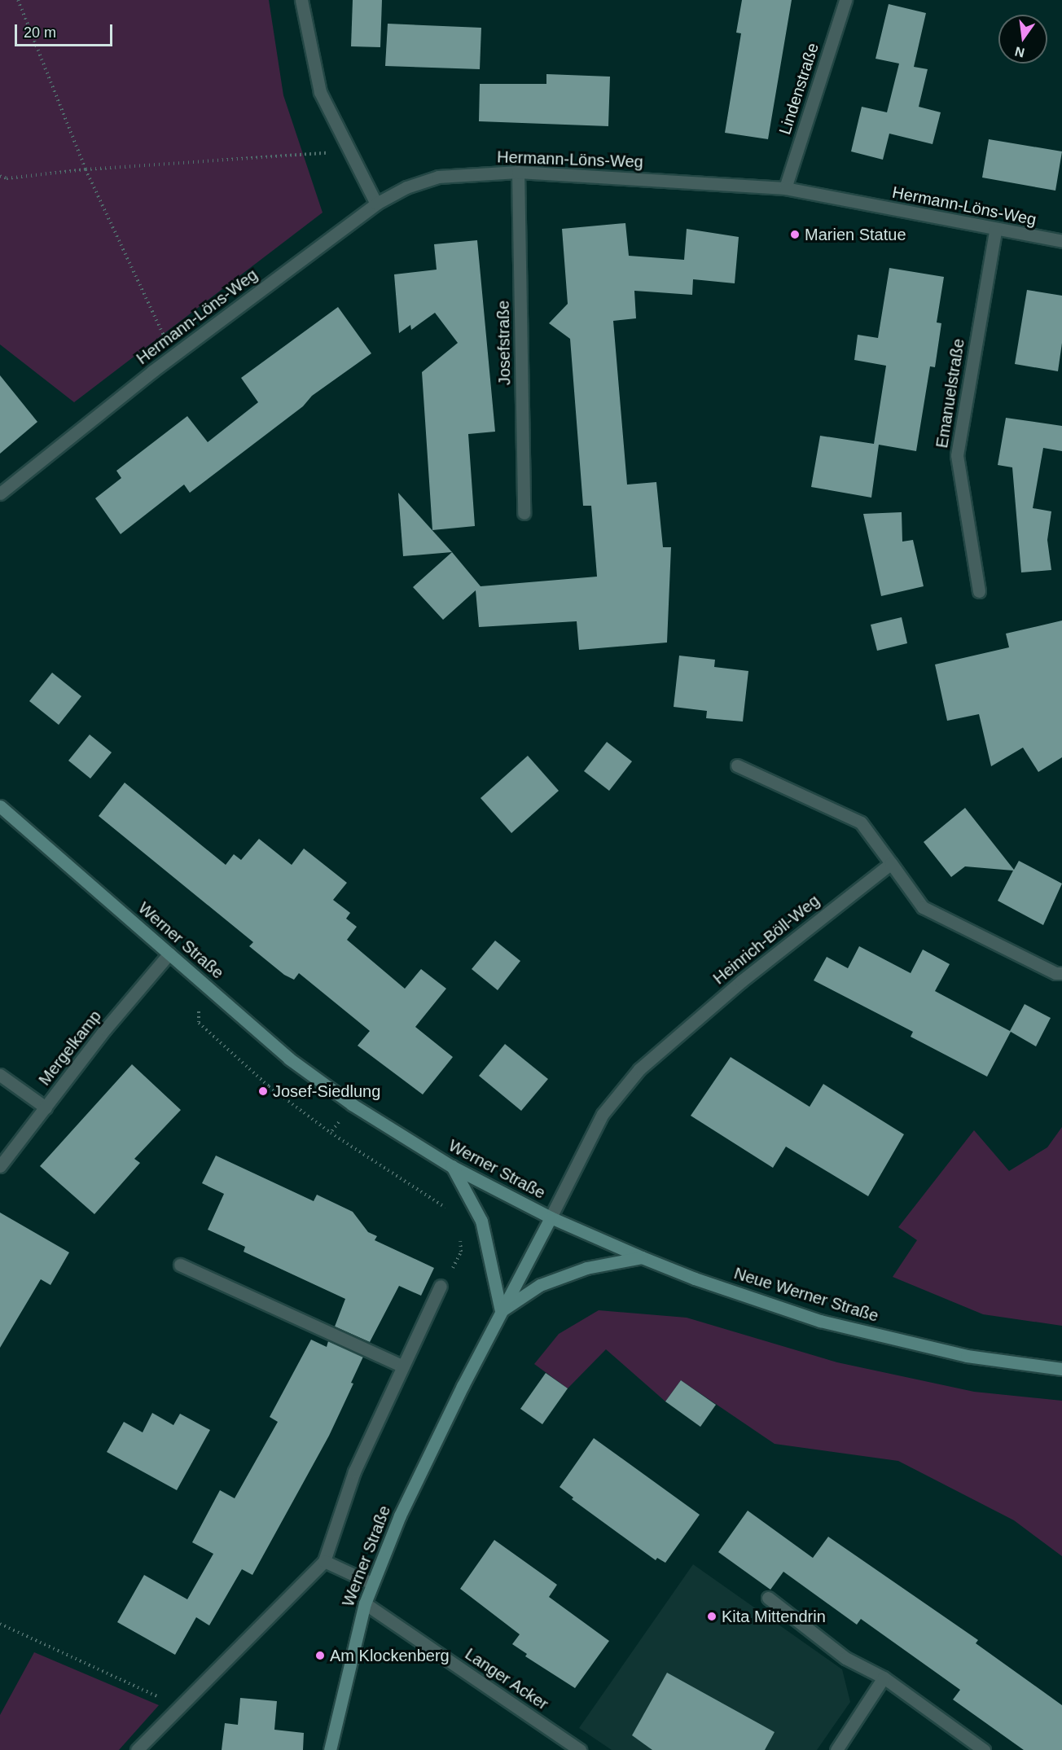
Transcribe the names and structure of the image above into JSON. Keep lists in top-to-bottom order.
{
  "streets": {
    "main road": ["Werner Straße", "Neue Werner Straße"],
    "street": [
      "Lindenstraße",
      "Hermann-Löns-Weg",
      "Josefstraße",
      "Emanuelstraße",
      "Heinrich-Böll-Weg",
      "Mergelkamp",
      "Langer Acker"
    ]
  },
  "crossings": [
    ["Lindenstraße", "Hermann-Löns-Weg"],
    ["Hermann-Löns-Weg", "Josefstraße"],
    ["Hermann-Löns-Weg", "Emanuelstraße"],
    ["Heinrich-Böll-Weg", "Werner Straße"],
    ["Heinrich-Böll-Weg", "Neue Werner Straße"],
    ["Werner Straße", "Mergelkamp"],
    ["Werner Straße", "Neue Werner Straße"],
    ["Werner Straße", "Langer Acker"]
  ],
  "places": [
    "Marien Statue",
    "Josef-Siedlung",
    "Kita Mittendrin",
    "Am Klockenberg"
  ],
  "scale_bar": "20 m",
  "north": "bottom"
}
